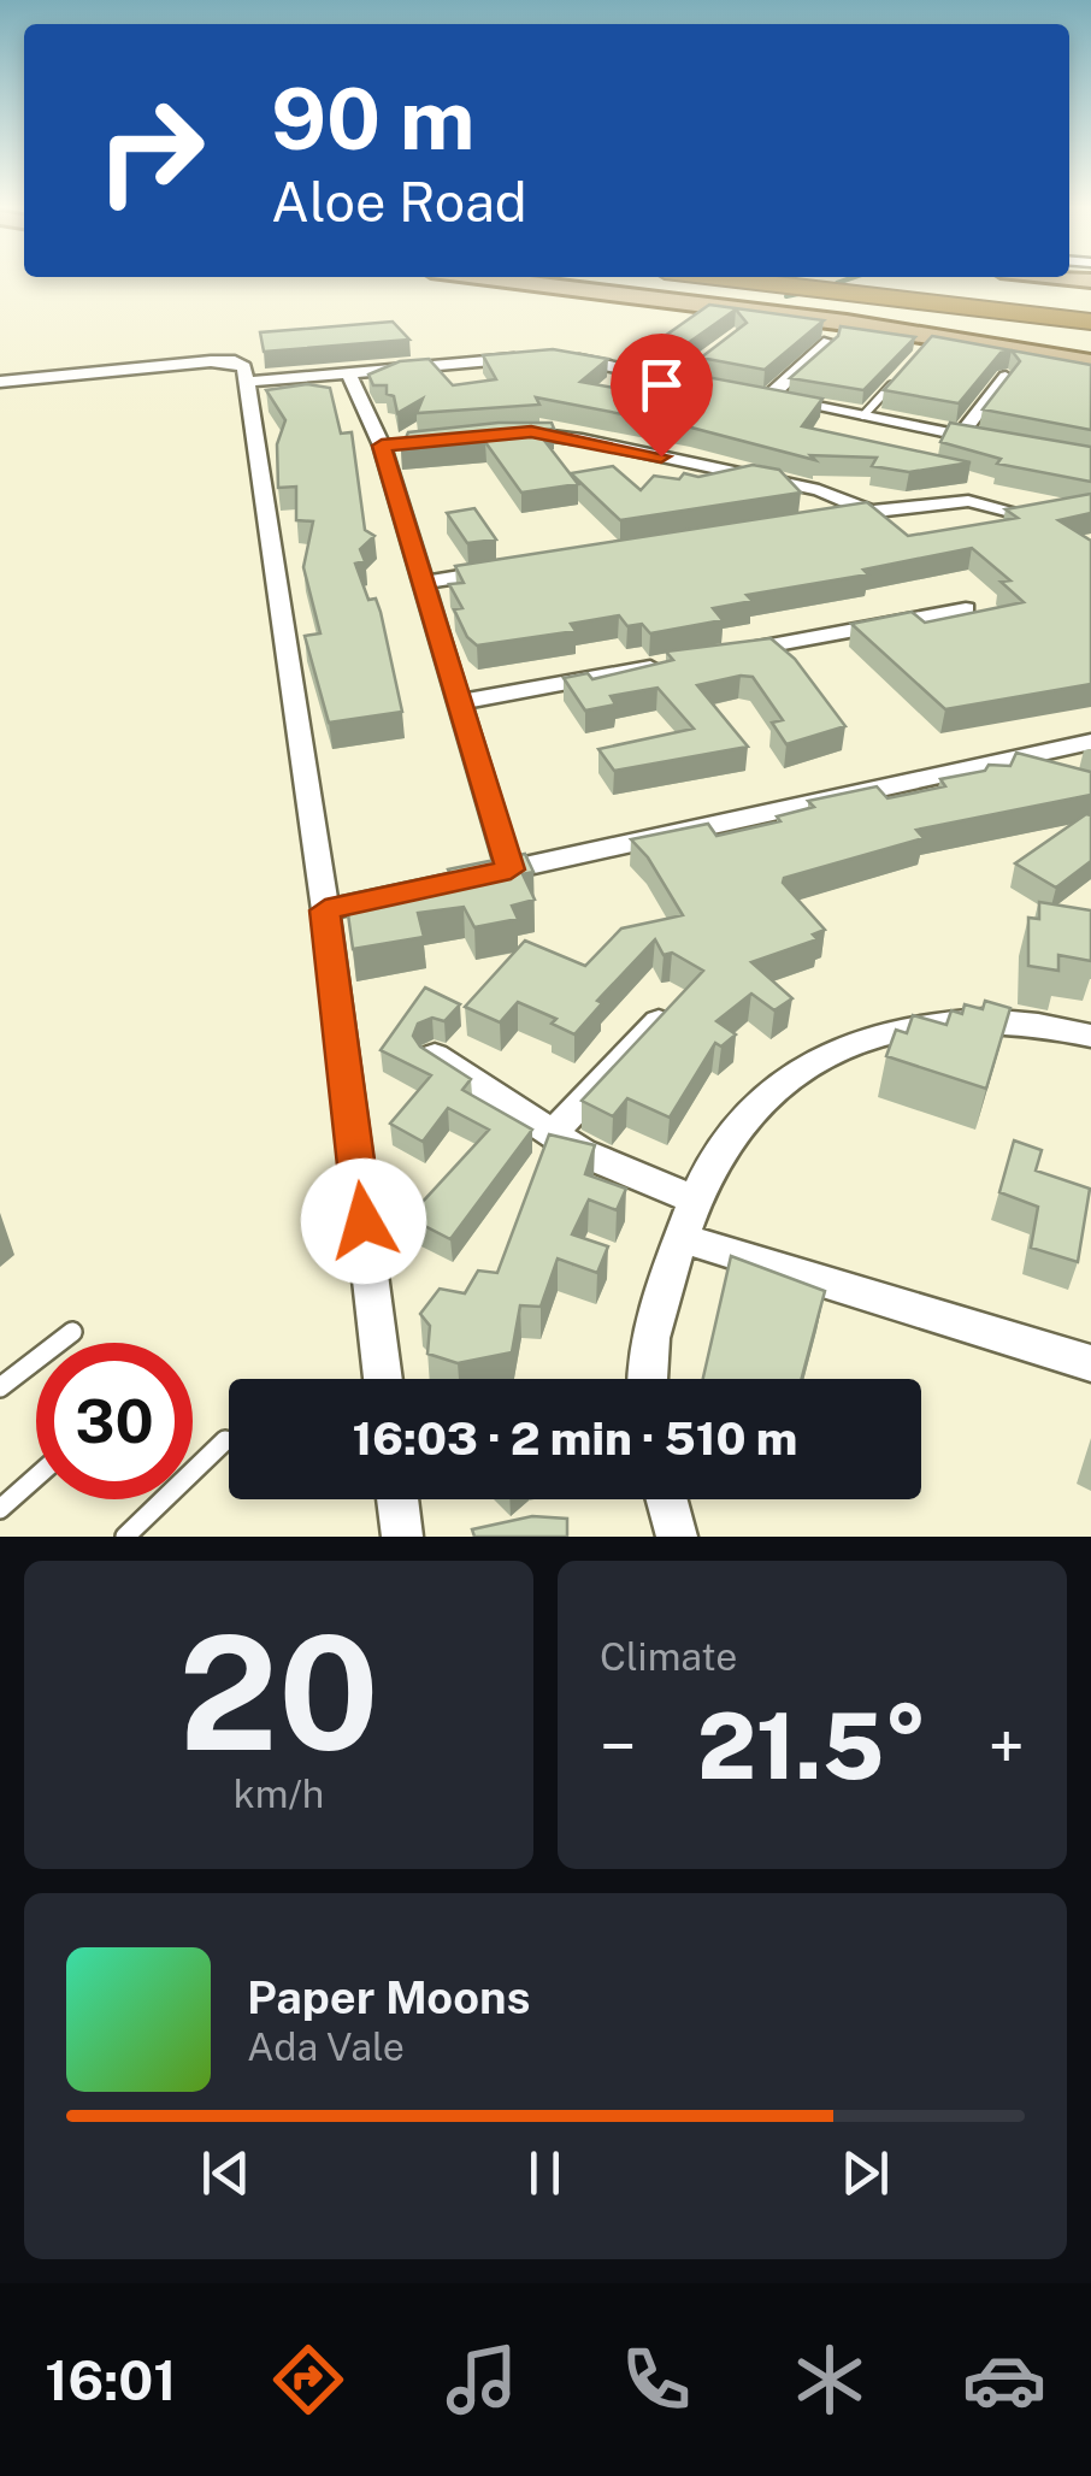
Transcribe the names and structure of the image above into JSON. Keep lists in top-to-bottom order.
{
  "page": {
    "turn": ["90 m", "Aloe Road"],
    "limit": "30",
    "trip": "16:03 · 2 min · 510 m",
    "tile": [
      ["20", "km/h"],
      "Climate"
    ],
    "heat": ["−", "21.5°", "+"],
    "song": ["Paper Moons", "Ada Vale"],
    "tabs": "16:01"
  }
}
